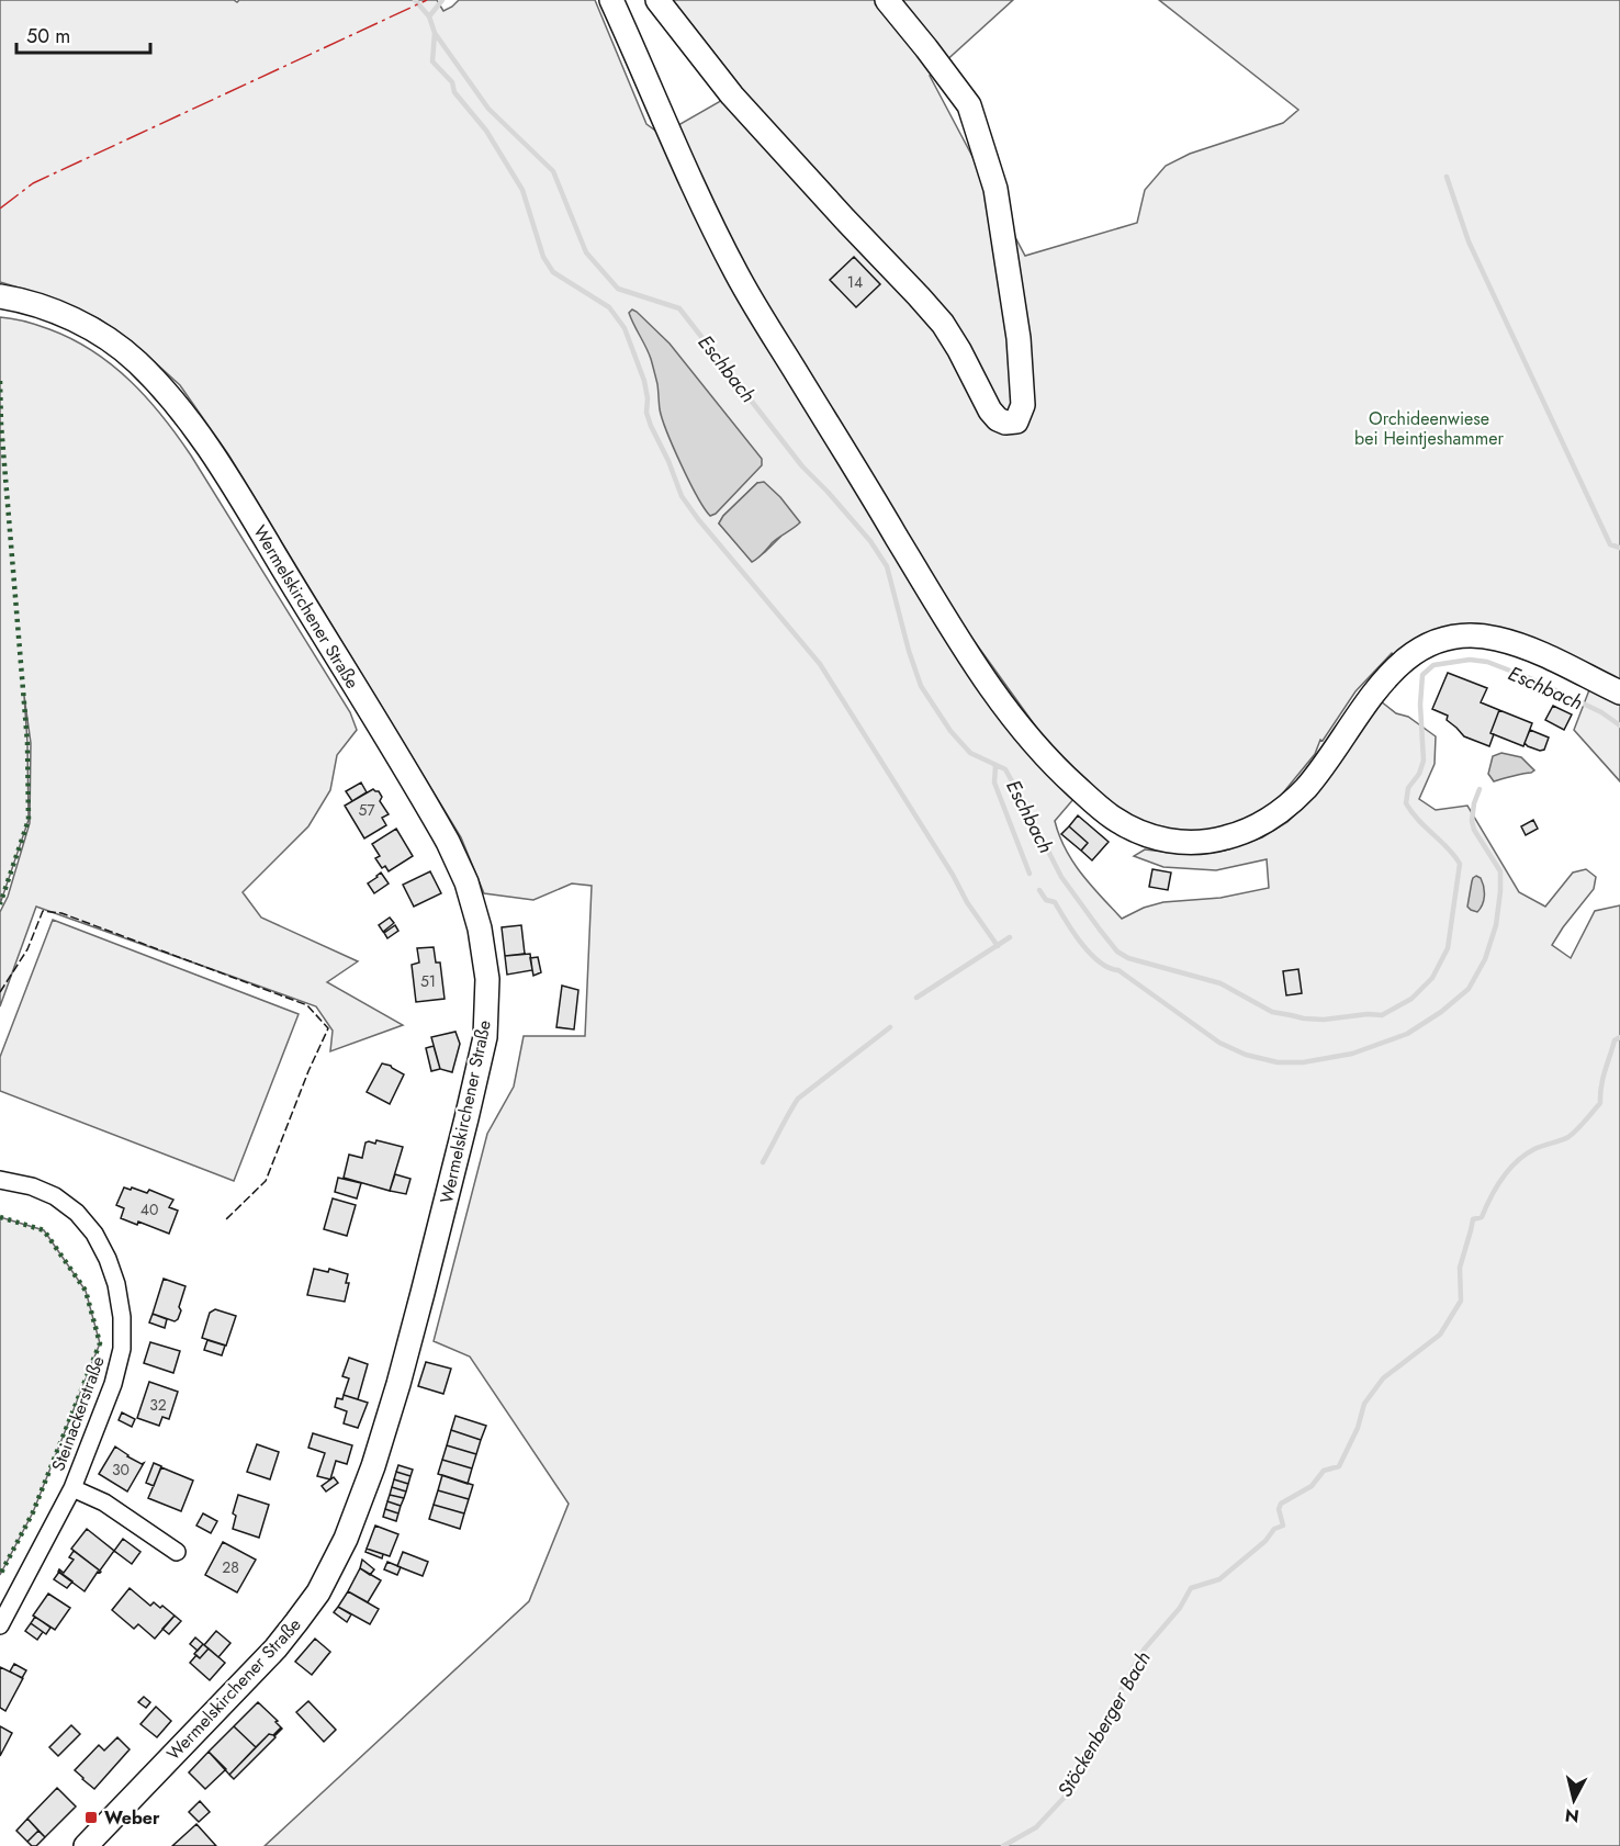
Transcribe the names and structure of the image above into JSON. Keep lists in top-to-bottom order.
{
  "streets": {
    "main road": ["Wermelskirchener Straße"],
    "street": ["Steinackerstraße"]
  },
  "water": ["Eschbach", "Stöckenberger Bach"],
  "parks": ["Orchideenwiese bei Heintjeshammer"],
  "places": {
    "transit": ["Weber"]
  },
  "house_numbers": [
    "14",
    "57",
    "51",
    "40",
    "32",
    "30",
    "28"
  ],
  "scale_bar": "50 m",
  "north": "bottom"
}
